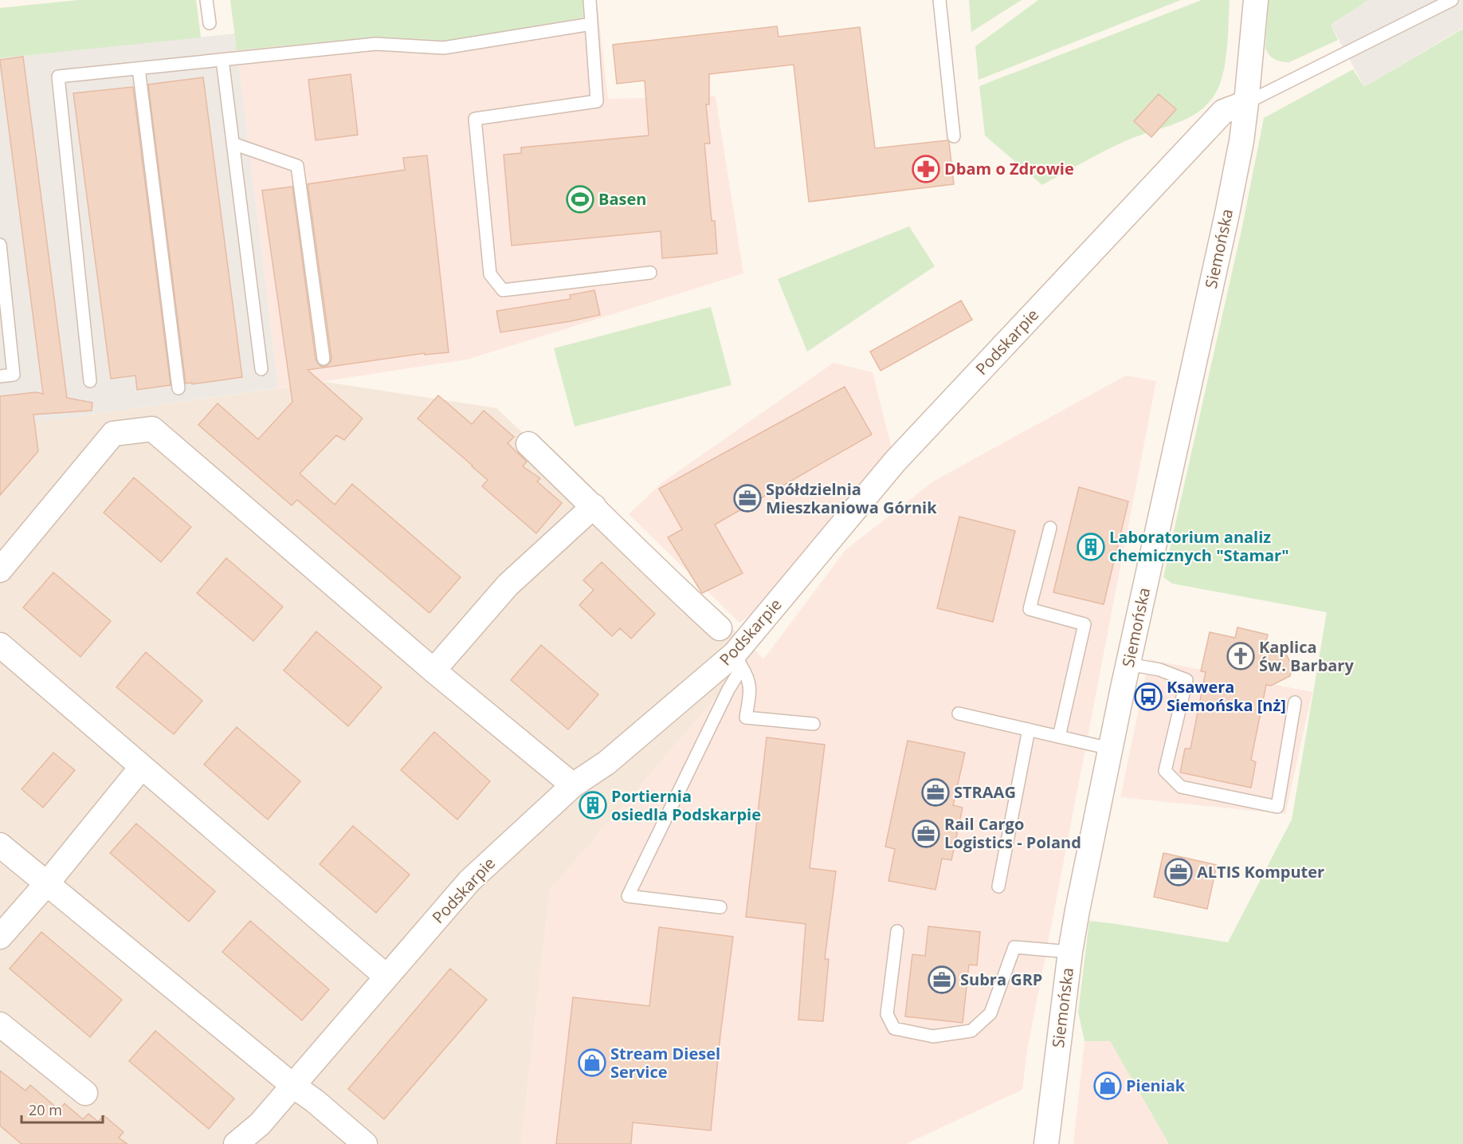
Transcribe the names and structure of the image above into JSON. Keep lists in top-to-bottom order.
{
  "streets": {
    "street": ["Siemońska", "Podskarpie"]
  },
  "crossings": [
    ["Siemońska", "Podskarpie"]
  ],
  "places": {
    "pharmacy": ["Dbam o Zdrowie"],
    "sports": ["Basen"],
    "office": [
      "Spółdzielnia Mieszkaniowa Górnik",
      "STRAAG",
      "Rail Cargo Logistics - Poland",
      "ALTIS Komputer",
      "Subra GRP"
    ],
    "building": ["Laboratorium analiz chemicznych \"Stamar\"", "Portiernia osiedla Podskarpie"],
    "church": ["Kaplica Św. Barbary"],
    "bus stop": ["Ksawera Siemońska [nż]"],
    "shop": ["Stream Diesel Service", "Pieniak"]
  },
  "scale_bar": "20 m"
}
